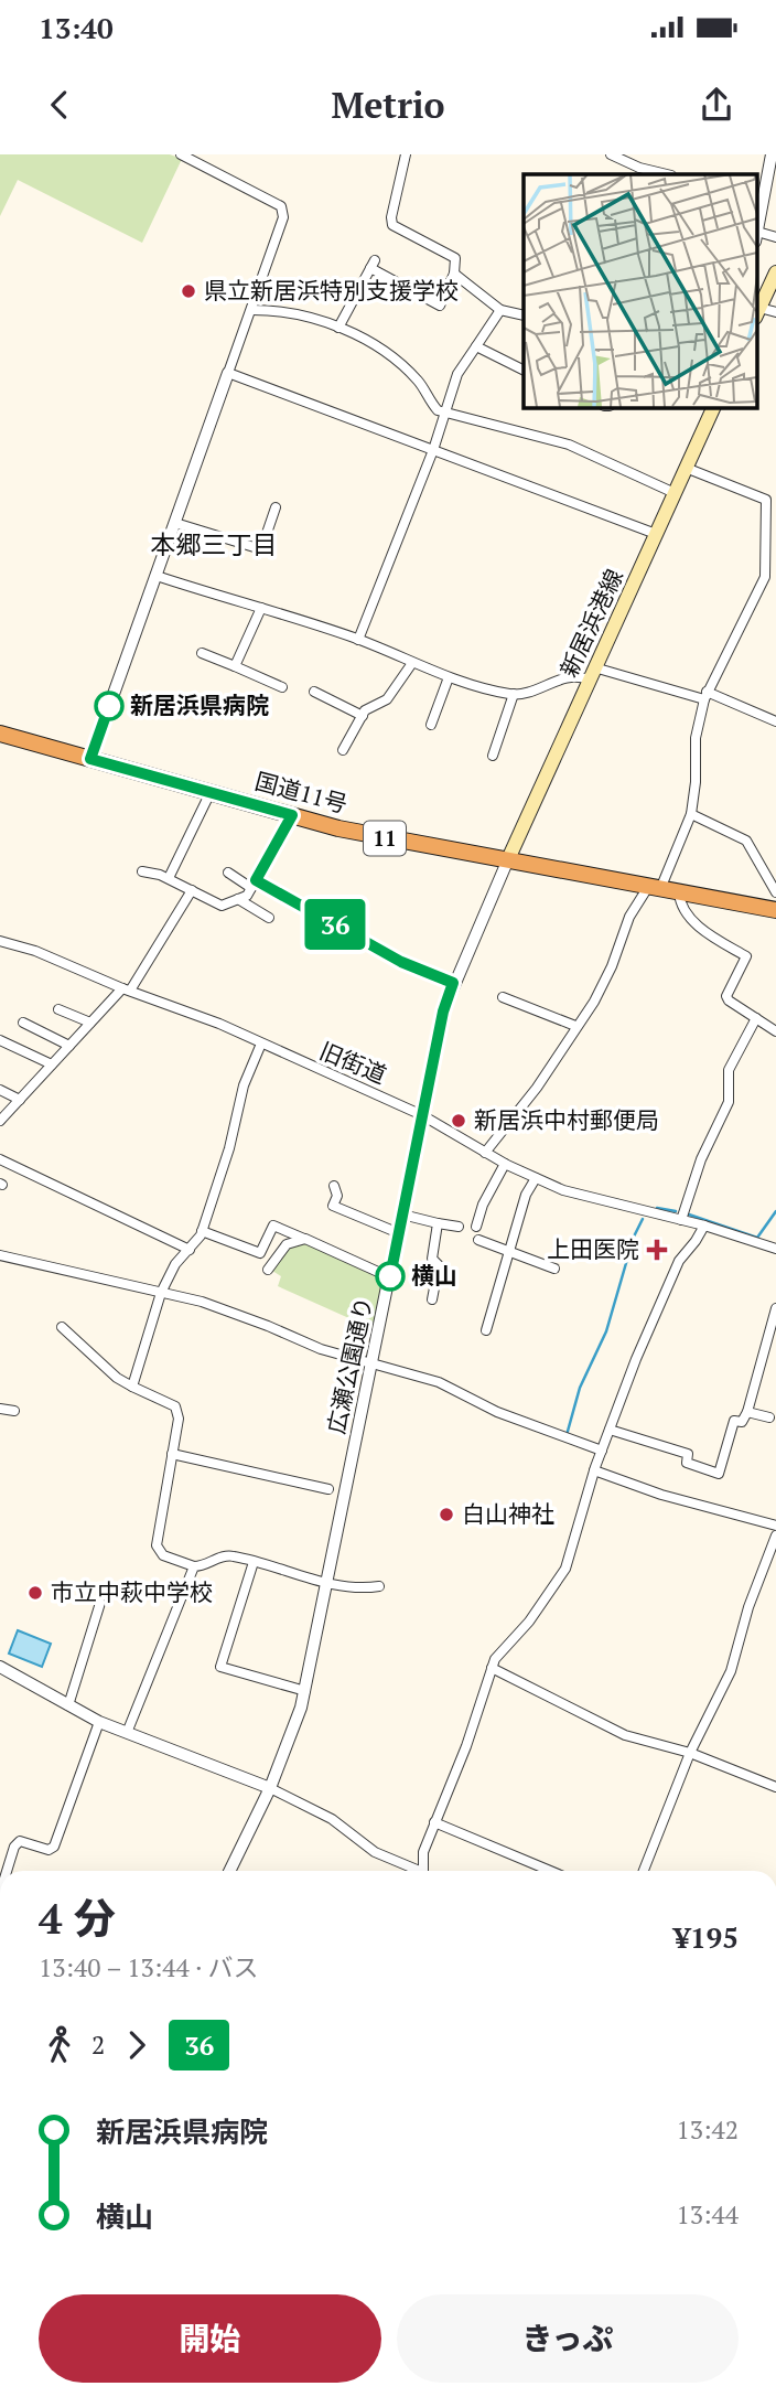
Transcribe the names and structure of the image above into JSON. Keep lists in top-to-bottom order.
{
  "streets": {
    "highway": ["国道11号", "11"],
    "main road": ["新居浜港線"],
    "street": ["旧街道", "広瀬公園通り"]
  },
  "crossings": [
    ["新居浜港線", "国道11号"],
    ["新居浜港線", "広瀬公園通り"],
    ["国道11号", "広瀬公園通り"],
    ["旧街道", "広瀬公園通り"]
  ],
  "districts": ["本郷三丁目"],
  "places": {
    "other": [
      "県立新居浜特別支援学校",
      "新居浜県病院",
      "新居浜中村郵便局",
      "横山",
      "白山神社",
      "市立中萩中学校"
    ],
    "health": ["上田医院"]
  },
  "lines": ["bus line 36"],
  "page": {
    "status": "13:40",
    "header": "Metrio",
    "on_map": "36",
    "heading": ["4 分", "13:40 – 13:44 · バス", "¥195"],
    "legs": ["2", "36"],
    "list": [
      {
        "name": "新居浜県病院",
        "value": "13:42"
      },
      {
        "name": "横山",
        "value": "13:44"
      }
    ],
    "buttons": ["開始", "きっぷ"]
  }
}
